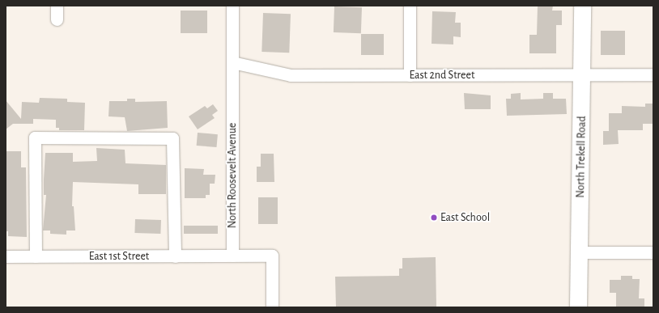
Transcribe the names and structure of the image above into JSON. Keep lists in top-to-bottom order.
{
  "streets": {
    "main road": ["North Trekell Road"],
    "street": ["East 2nd Street", "North Roosevelt Avenue", "East 1st Street"]
  },
  "crossings": [
    ["East 2nd Street", "North Trekell Road"],
    ["East 2nd Street", "North Roosevelt Avenue"],
    ["North Roosevelt Avenue", "East 1st Street"]
  ],
  "places": ["East School"]
}
